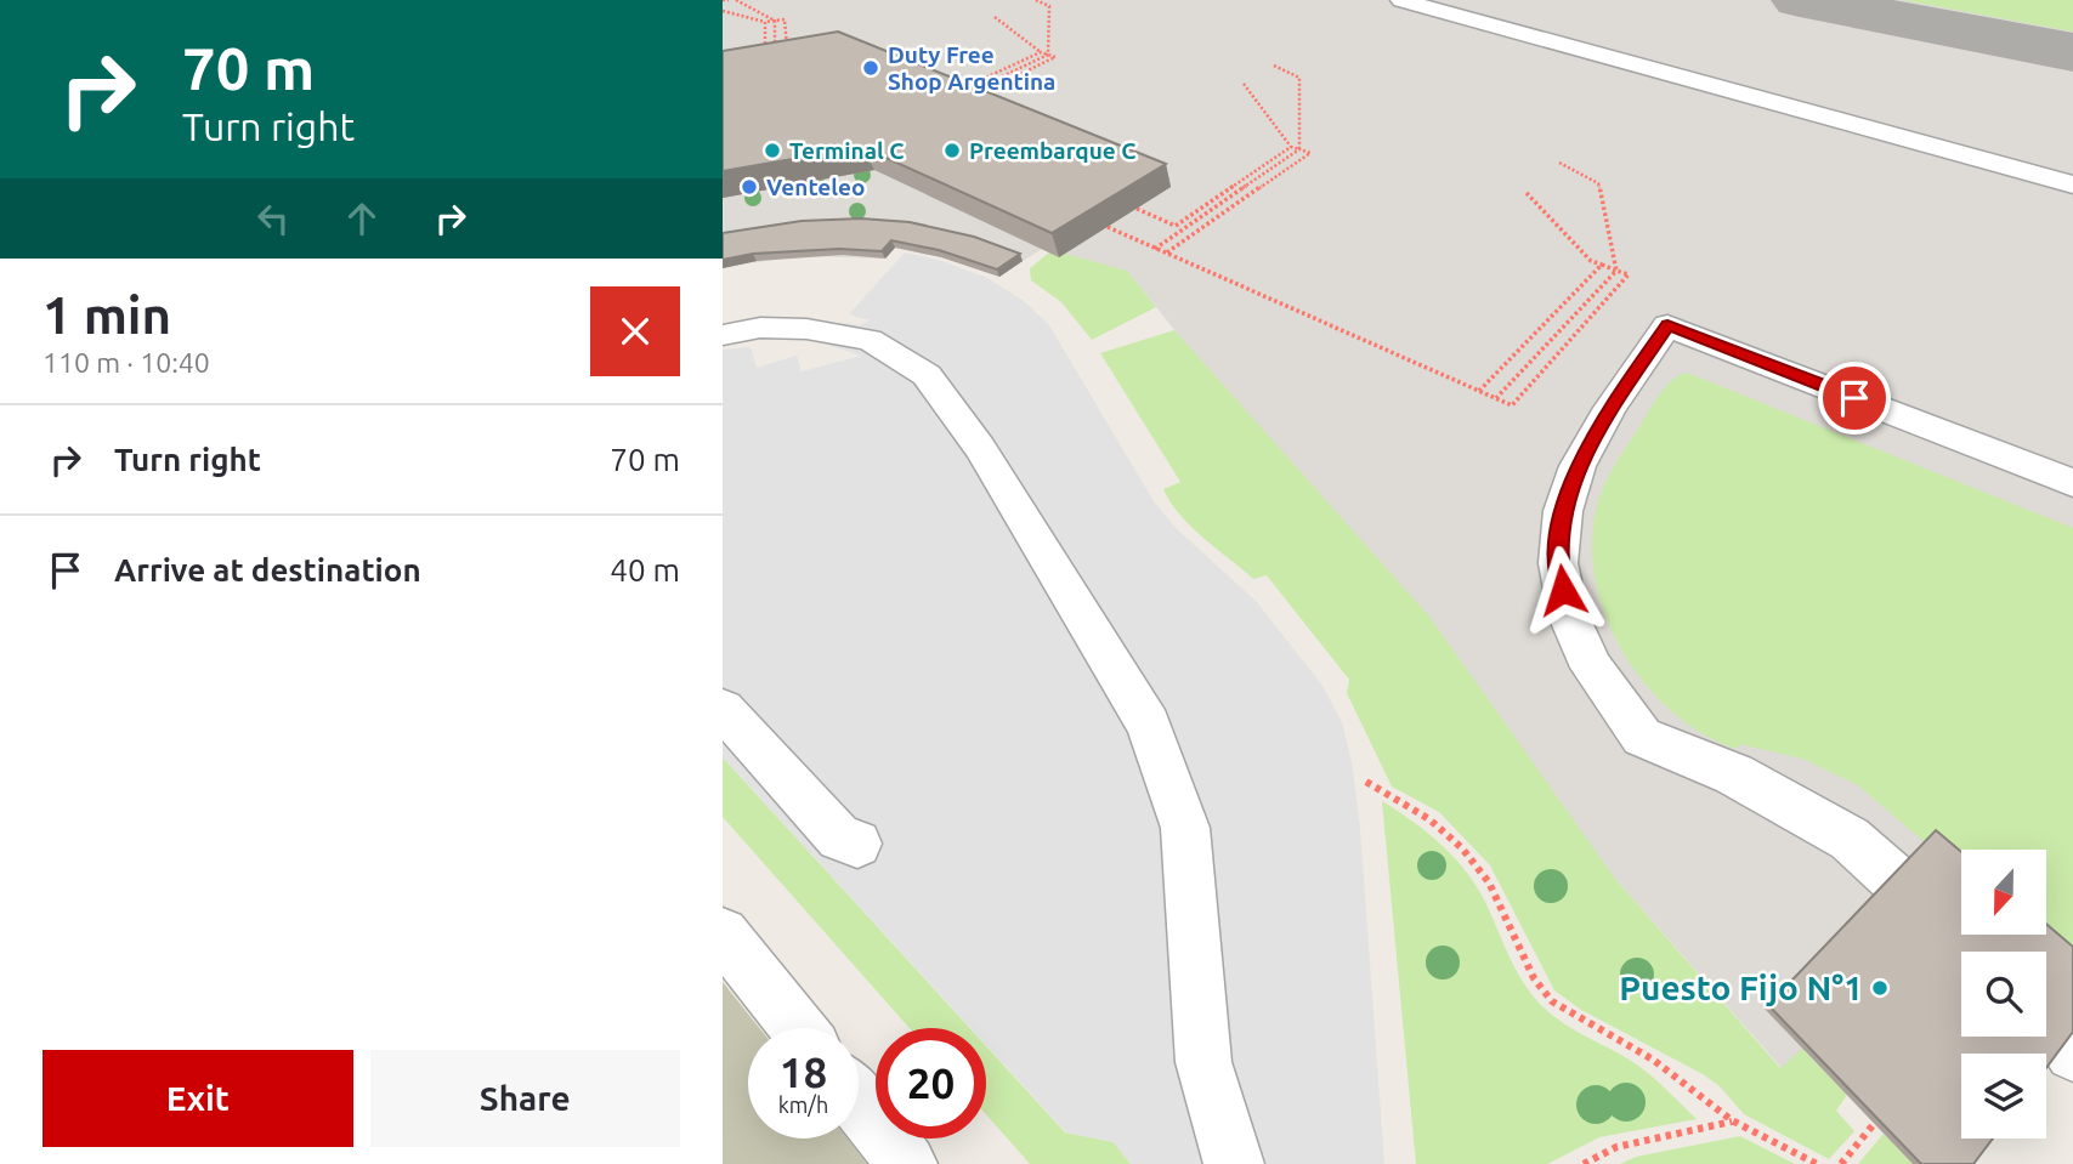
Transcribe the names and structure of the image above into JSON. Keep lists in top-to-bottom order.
{
  "places": [
    "Duty Free Shop Argentina",
    "Terminal C",
    "Preembarque C",
    "Venteleo",
    "Puesto Fijo N°1"
  ],
  "north": "bottom",
  "page": {
    "turn": ["70 m", "Turn right"],
    "heading": ["1 min", "110 m · 10:40"],
    "list": [
      {
        "name": "Turn right",
        "value": "70 m"
      },
      {
        "name": "Arrive at destination",
        "value": "40 m"
      }
    ],
    "speed": "18 km/h",
    "limit": "20",
    "buttons": ["Exit", "Share"]
  }
}
